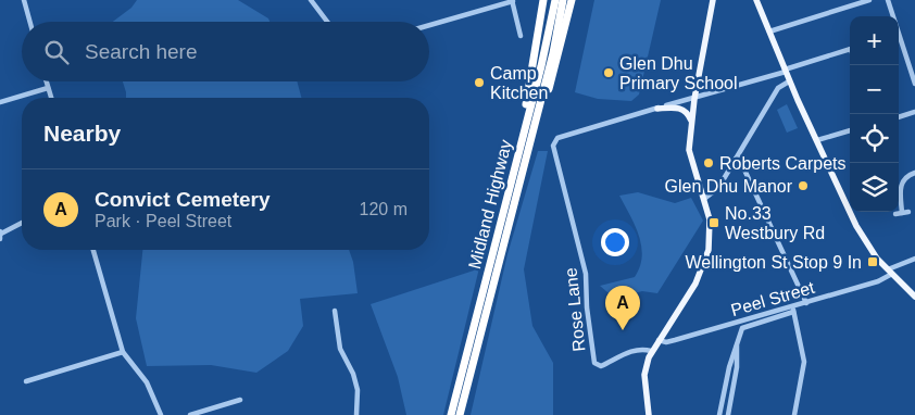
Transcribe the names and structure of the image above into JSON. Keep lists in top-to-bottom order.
{
  "streets": {
    "highway": ["Midland Highway"],
    "street": ["Peel Street", "Rose Lane"]
  },
  "places": {
    "other": [
      "Glen Dhu Primary School",
      "Camp Kitchen",
      "Roberts Carpets",
      "Glen Dhu Manor"
    ],
    "transit": ["No.33 Westbury Rd", "Wellington St Stop 9 In"]
  },
  "page": {
    "map_buttons": ["+", "−"],
    "search": "Search here",
    "heading": "Nearby",
    "list": [
      {
        "mark": "A",
        "name": "Convict Cemetery",
        "note": "Park · Peel Street",
        "value": "120 m"
      }
    ],
    "pins": "A"
  }
}
